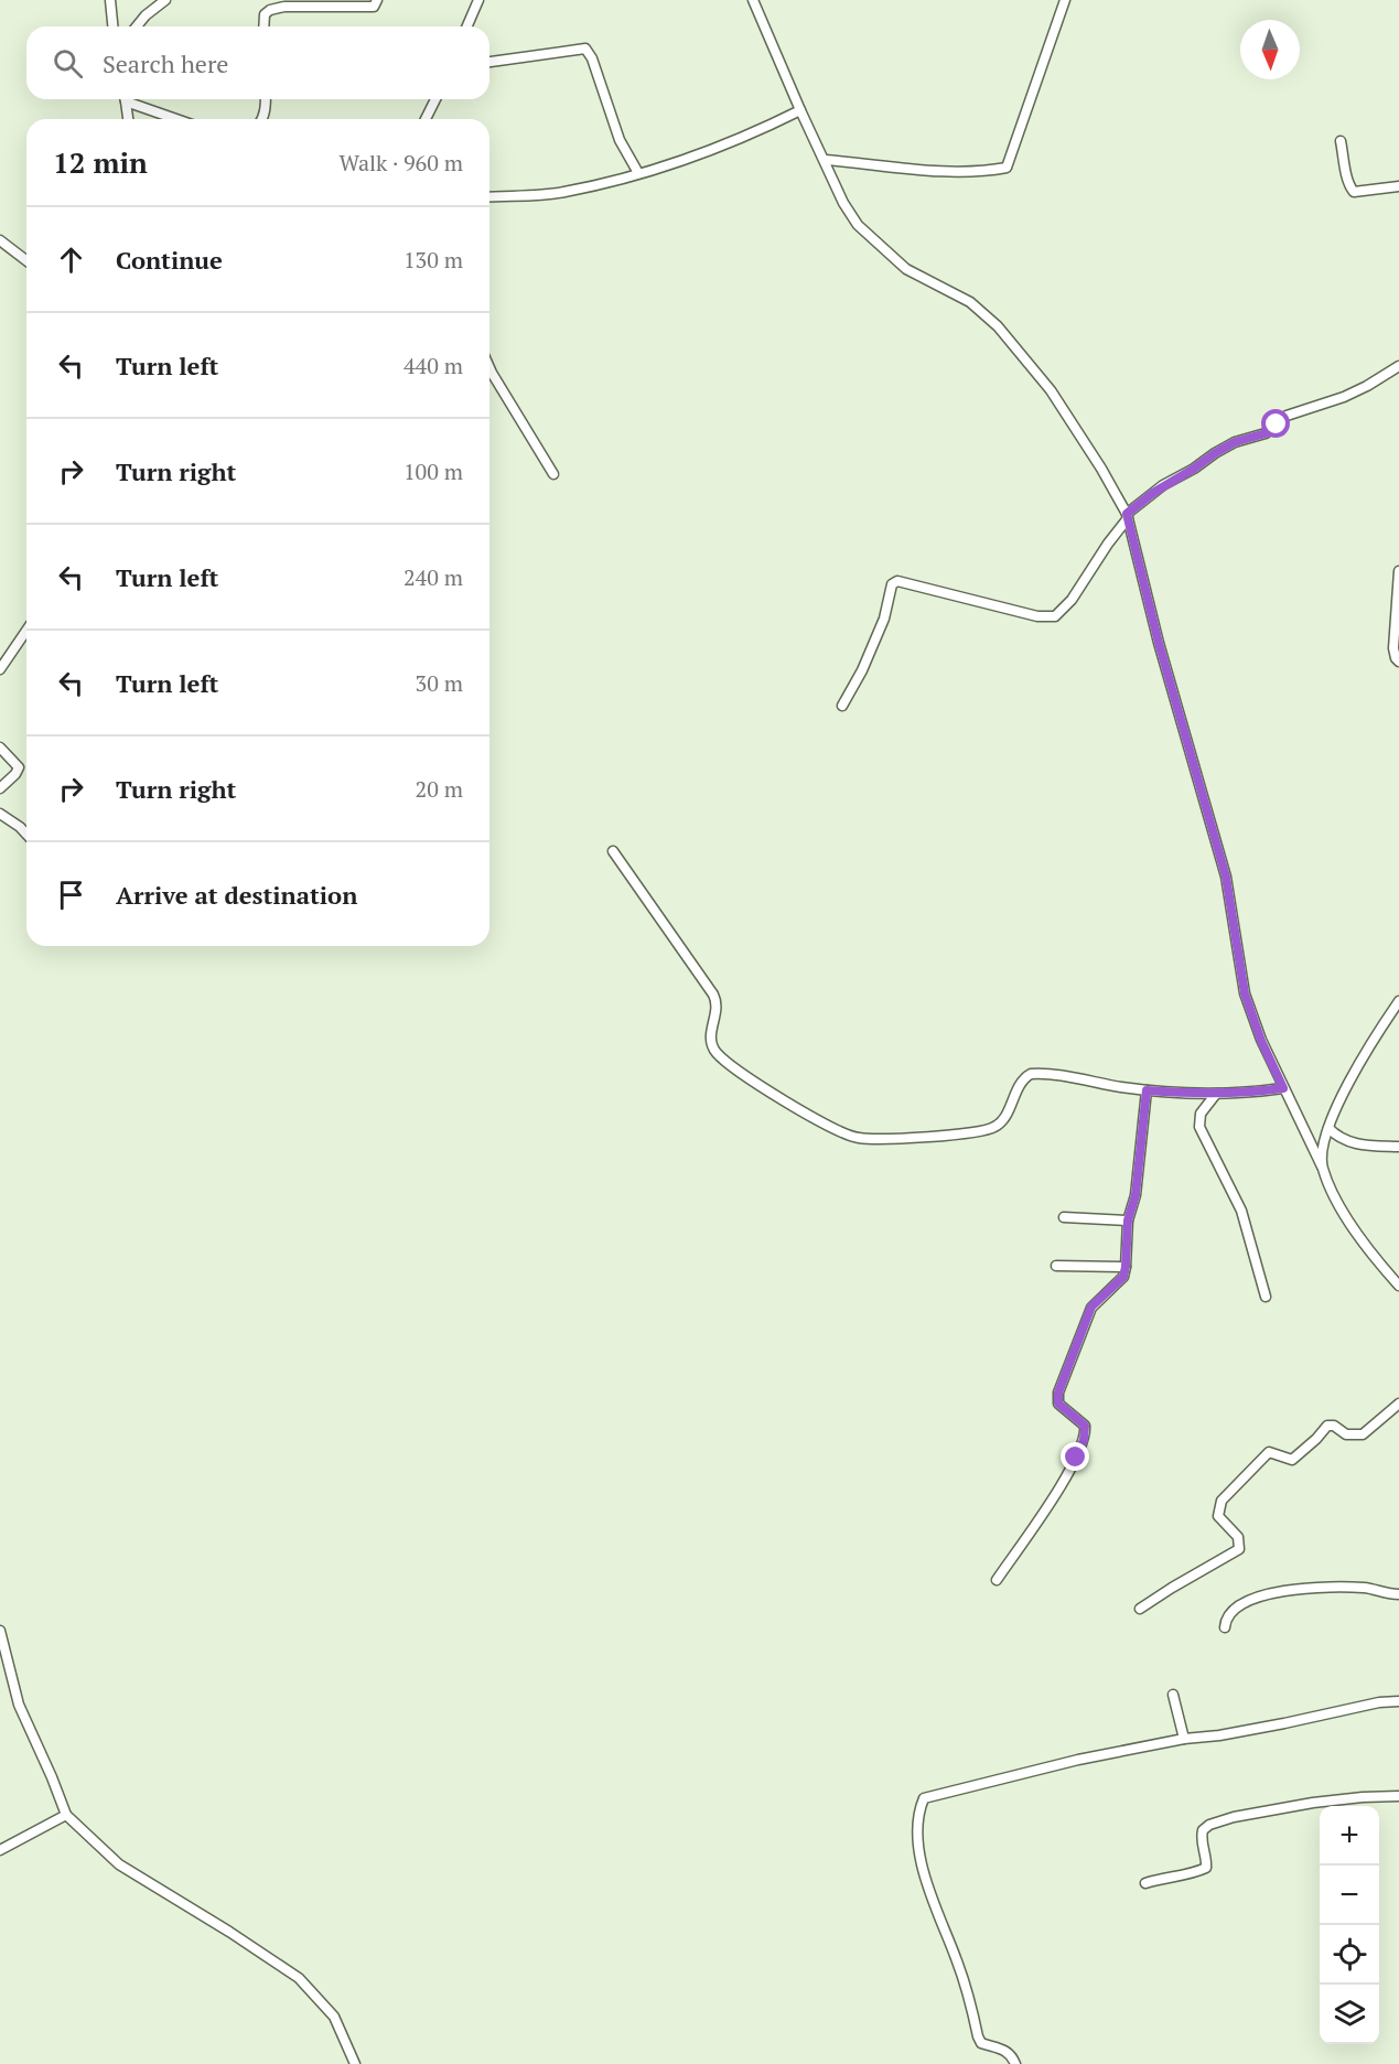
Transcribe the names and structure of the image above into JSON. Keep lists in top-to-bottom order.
{
  "north": "bottom",
  "page": {
    "search": "Search here",
    "heading": ["12 min", "Walk · 960 m"],
    "list": [
      ["Continue", "130 m"],
      ["Turn left", "440 m"],
      ["Turn right", "100 m"],
      ["Turn left", "240 m"],
      ["Turn left", "30 m"],
      ["Turn right", "20 m"],
      "Arrive at destination"
    ],
    "map_buttons": ["+", "−"]
  }
}
